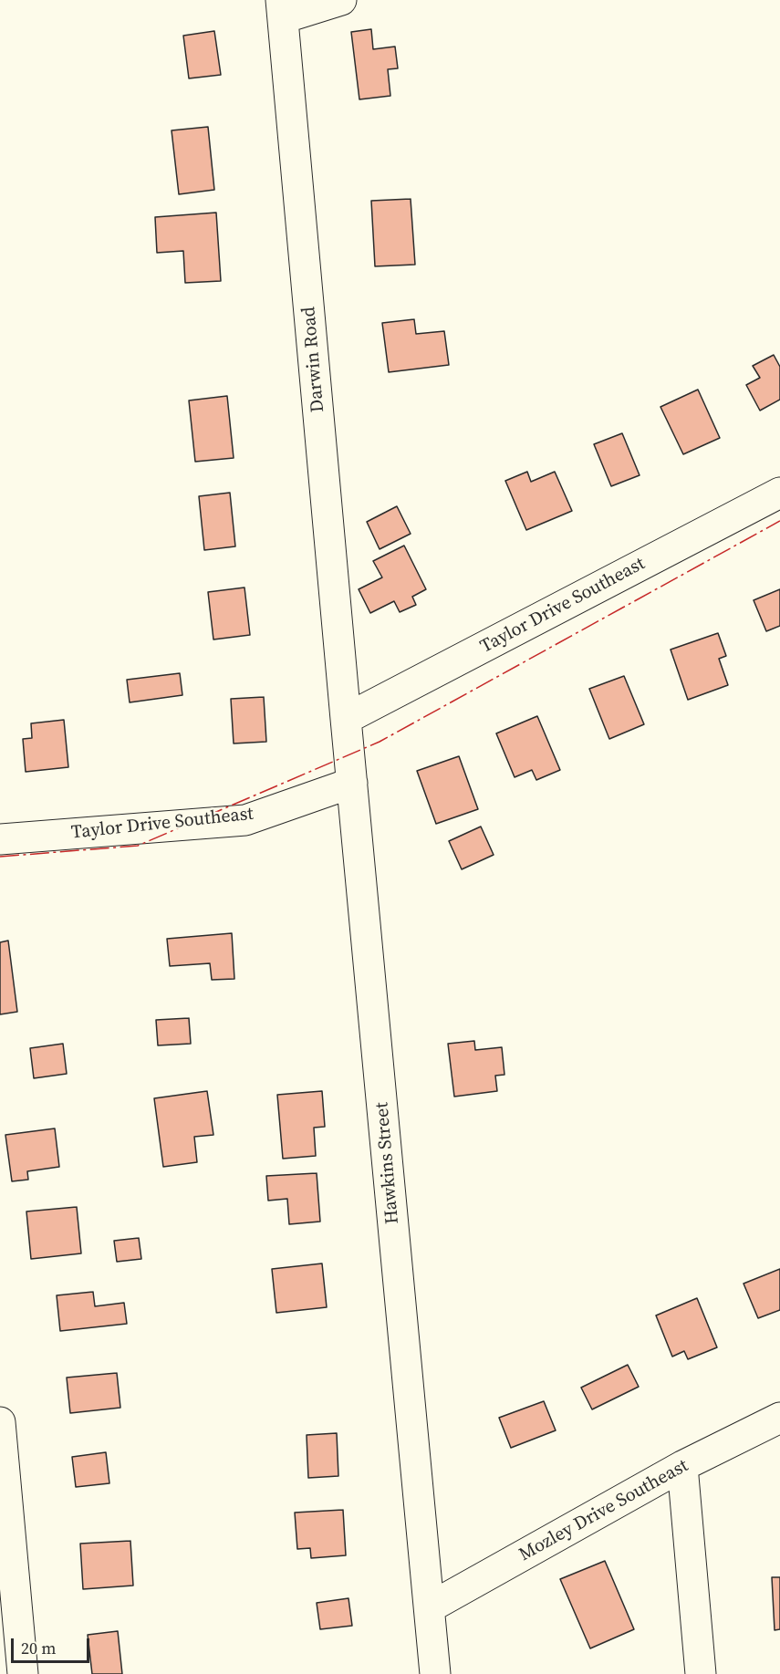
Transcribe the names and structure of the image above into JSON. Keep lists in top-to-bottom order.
{
  "streets": {
    "street": [
      "Darwin Road",
      "Taylor Drive Southeast",
      "Hawkins Street",
      "Mozley Drive Southeast"
    ]
  },
  "crossings": [
    ["Darwin Road", "Taylor Drive Southeast"],
    ["Darwin Road", "Hawkins Street"],
    ["Taylor Drive Southeast", "Hawkins Street"],
    ["Hawkins Street", "Mozley Drive Southeast"]
  ],
  "scale_bar": "20 m"
}
